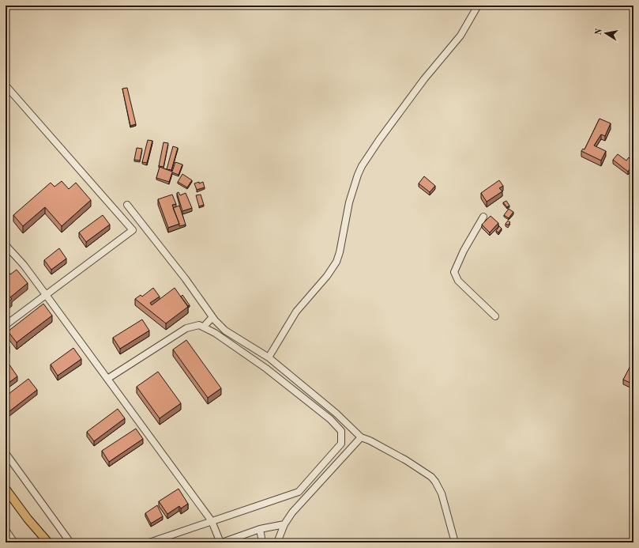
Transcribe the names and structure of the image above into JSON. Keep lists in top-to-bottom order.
{
  "north": "left"
}
